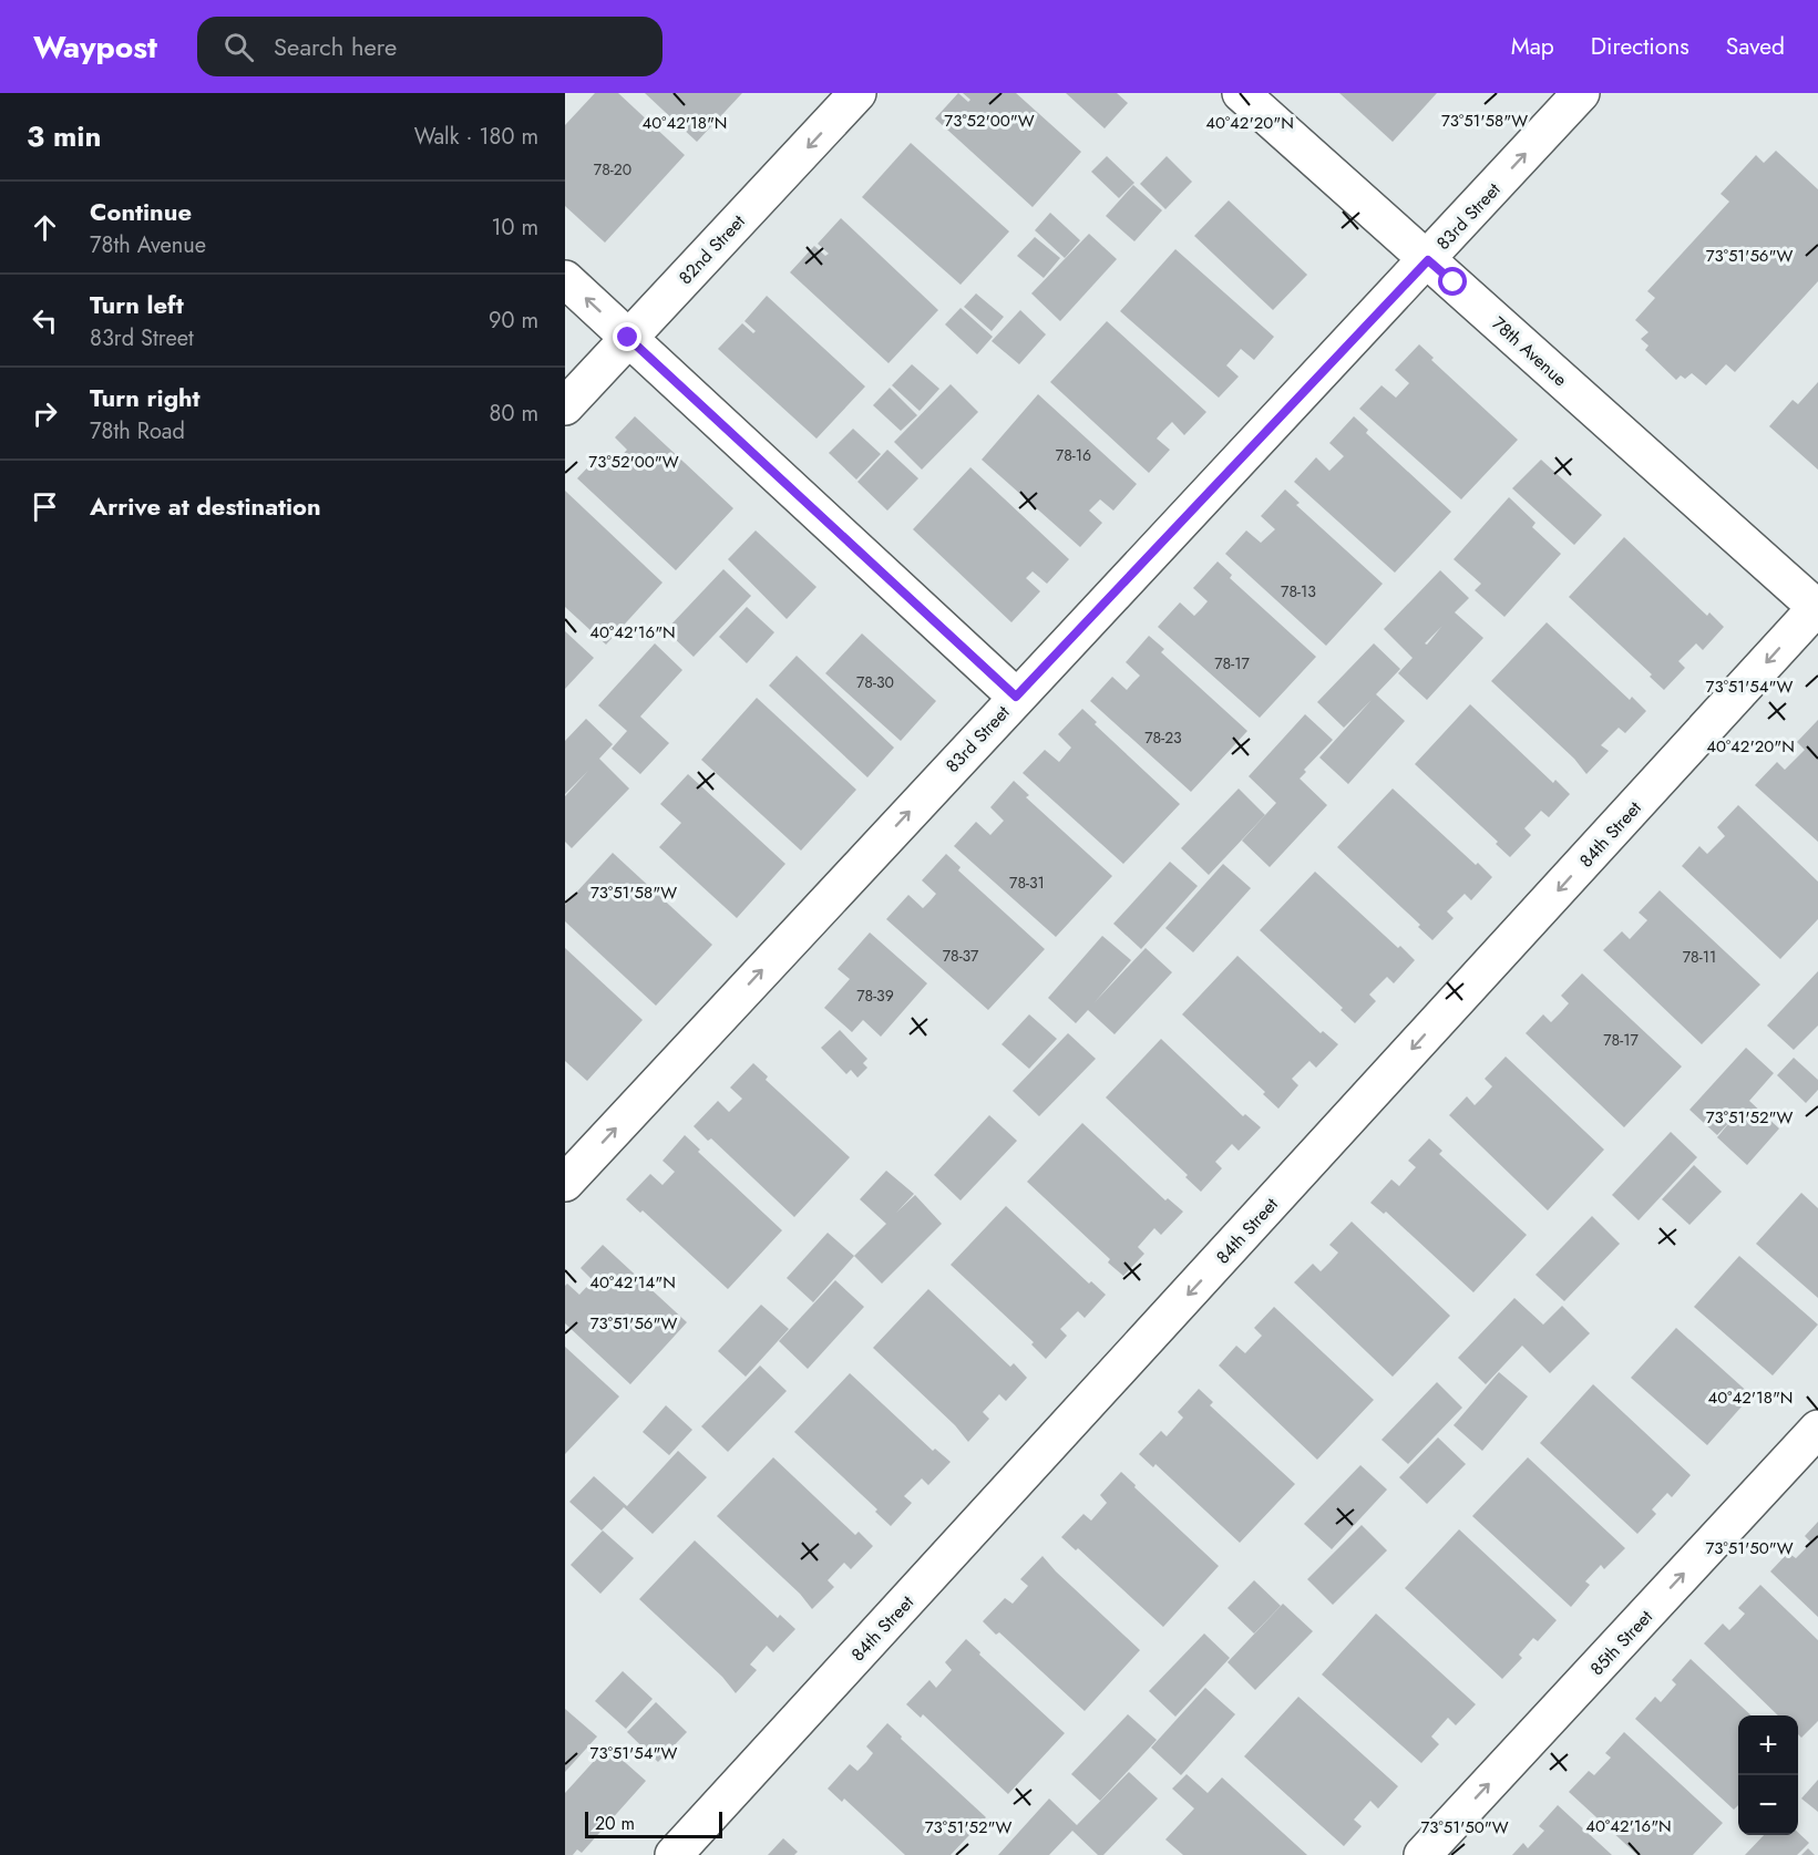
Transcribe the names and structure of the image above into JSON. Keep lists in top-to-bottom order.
{
  "streets": {
    "street": [
      "83rd Street",
      "82nd Street",
      "78th Avenue",
      "84th Street",
      "85th Street"
    ]
  },
  "crossings": [
    ["83rd Street", "78th Avenue"],
    ["78th Avenue", "84th Street"]
  ],
  "one_way": [
    "83rd Street",
    "82nd Street",
    "84th Street",
    "85th Street"
  ],
  "house_numbers": [
    "78-20",
    "78-16",
    "78-13",
    "78-17",
    "78-30",
    "78-23",
    "78-31",
    "78-37",
    "78-11",
    "78-39",
    "78-17"
  ],
  "scale_bar": "20 m",
  "page": {
    "header": "Waypost",
    "search": "Search here",
    "nav": ["Map", "Directions", "Saved"],
    "heading": ["3 min", "Walk · 180 m"],
    "list": [
      ["Continue", "78th Avenue", "10 m"],
      ["Turn left", "83rd Street", "90 m"],
      ["Turn right", "78th Road", "80 m"],
      "Arrive at destination"
    ],
    "map_buttons": ["+", "−"],
    "scale": "20 m"
  },
  "coordinates": [
    "73°52'00\"W",
    "73°51'58\"W",
    "40°42'18\"N",
    "40°42'20\"N",
    "73°51'56\"W",
    "40°42'16\"N",
    "73°51'54\"W",
    "73°51'52\"W",
    "40°42'14\"N",
    "73°51'50\"W"
  ]
}
